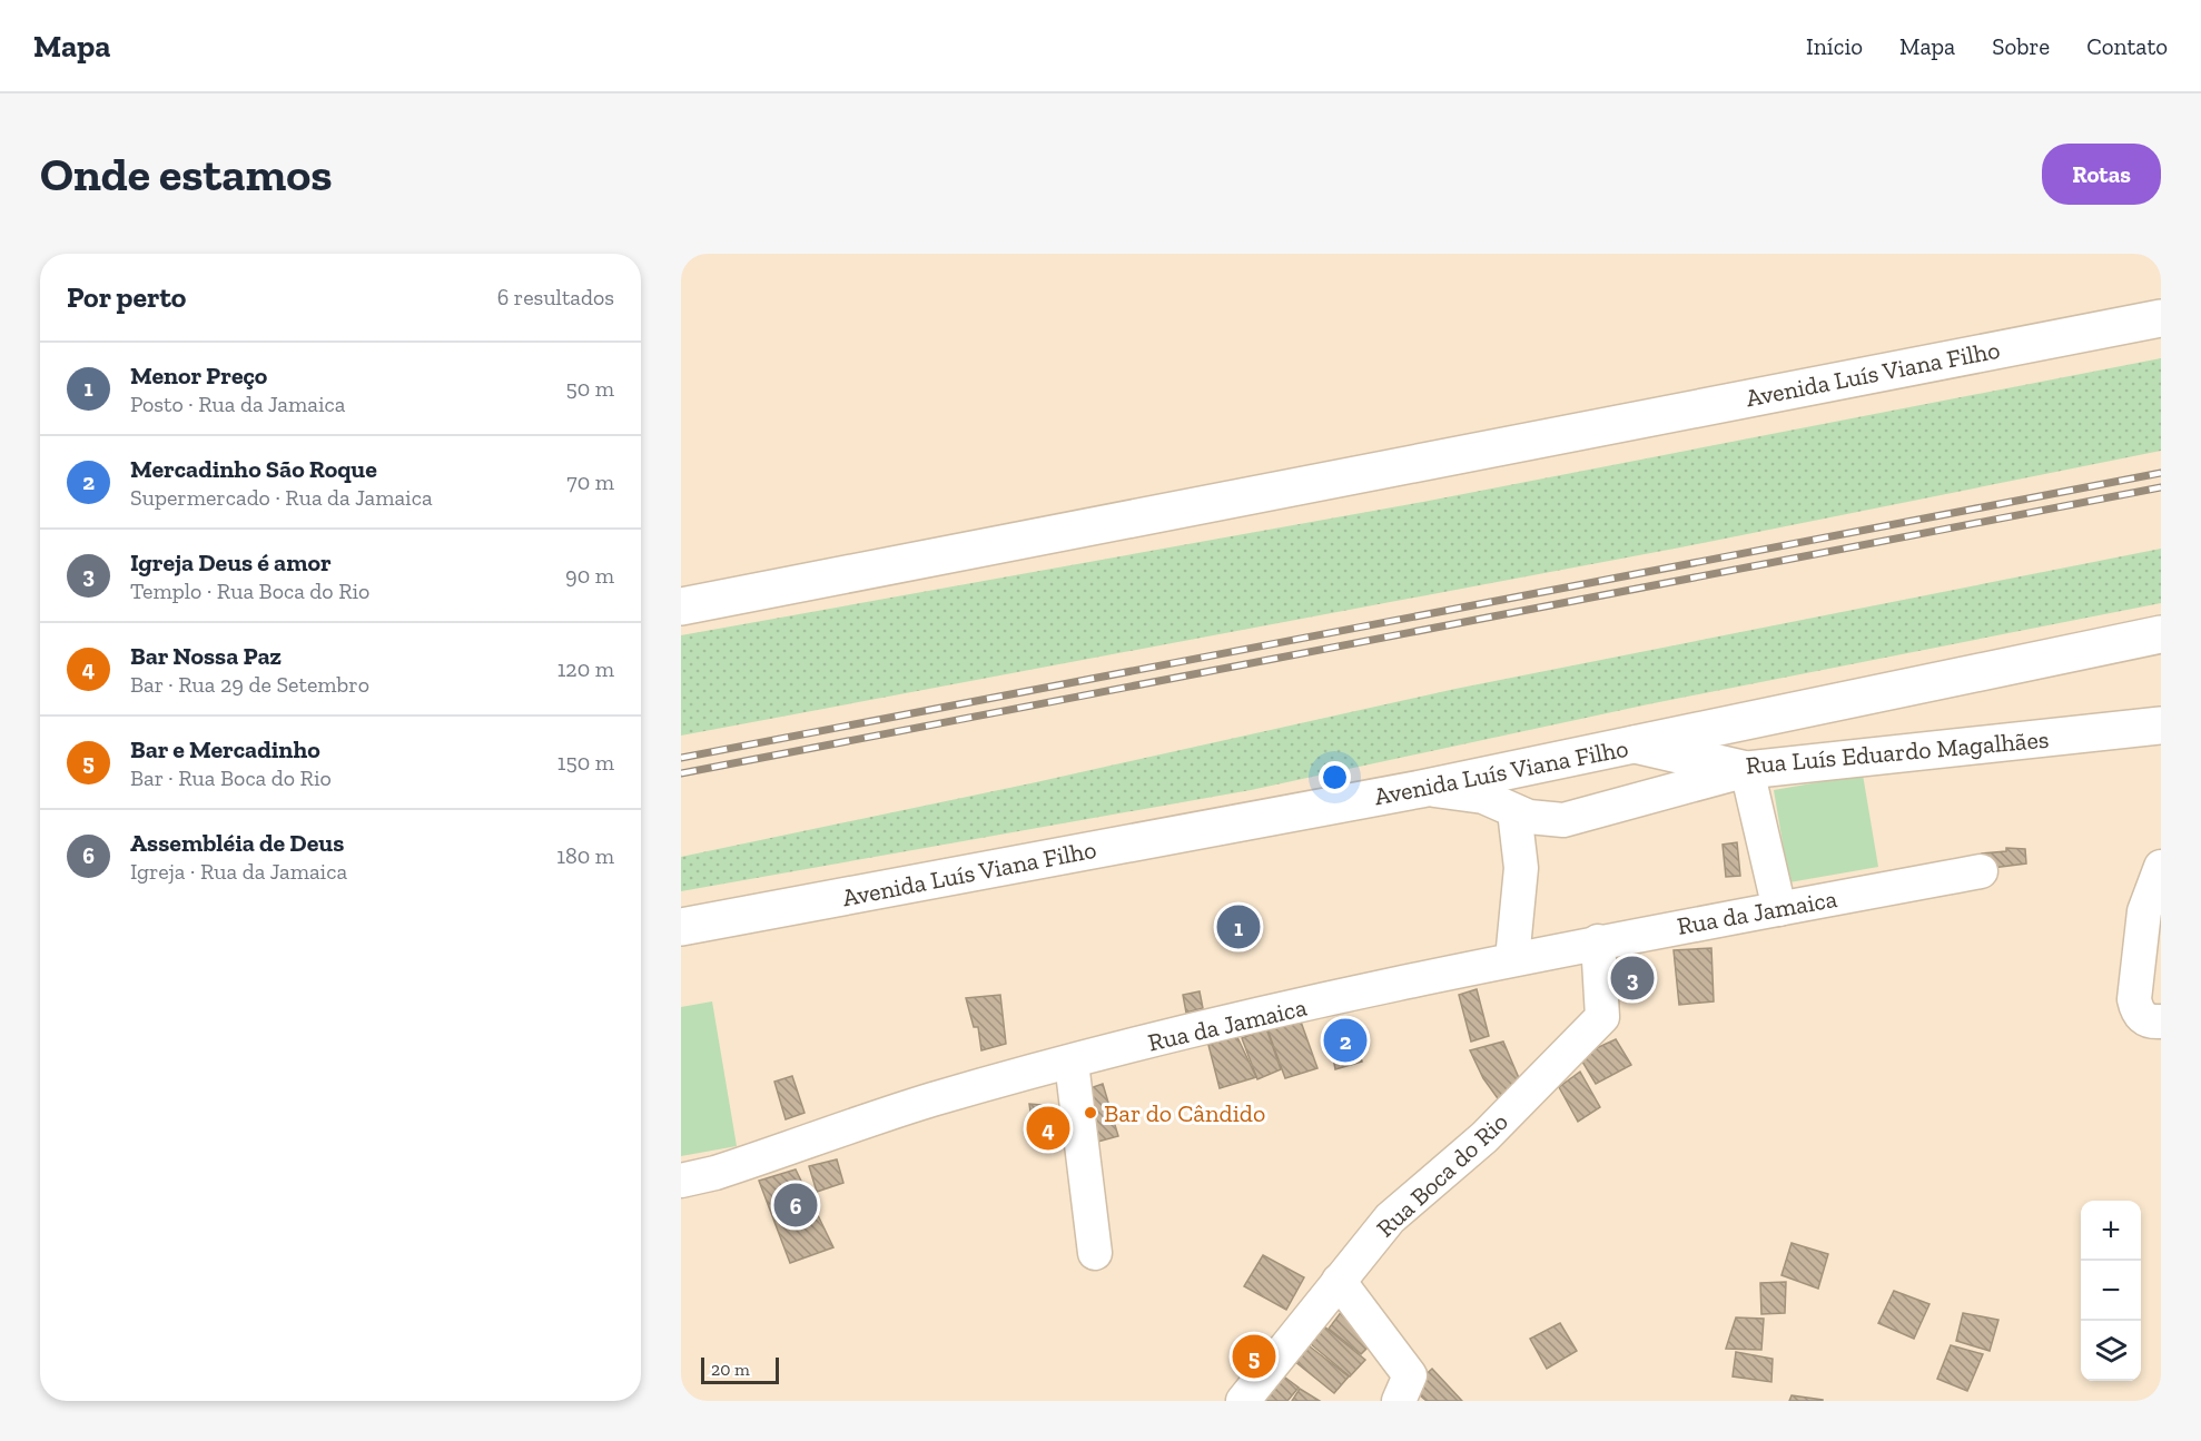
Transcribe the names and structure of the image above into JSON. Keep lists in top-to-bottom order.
{
  "streets": {
    "main road": ["Avenida Luís Viana Filho", "Rua Luís Eduardo Magalhães"],
    "street": ["Rua da Jamaica", "Rua Boca do Rio"]
  },
  "crossings": [
    ["Avenida Luís Viana Filho", "Rua Luís Eduardo Magalhães"],
    ["Rua da Jamaica", "Rua Boca do Rio"]
  ],
  "places": ["Bar do Cândido"],
  "scale_bar": "20 m",
  "page": {
    "header": "Mapa",
    "nav": [
      "Início",
      "Mapa",
      "Sobre",
      "Contato"
    ],
    "buttons": "Rotas",
    "title": "Onde estamos",
    "heading": ["Por perto", "6 resultados"],
    "list": [
      {
        "mark": "1",
        "name": "Menor Preço",
        "note": "Posto · Rua da Jamaica",
        "value": "50 m"
      },
      {
        "mark": "2",
        "name": "Mercadinho São Roque",
        "note": "Supermercado · Rua da Jamaica",
        "value": "70 m"
      },
      {
        "mark": "3",
        "name": "Igreja Deus é amor",
        "note": "Templo · Rua Boca do Rio",
        "value": "90 m"
      },
      {
        "mark": "4",
        "name": "Bar Nossa Paz",
        "note": "Bar · Rua 29 de Setembro",
        "value": "120 m"
      },
      {
        "mark": "5",
        "name": "Bar e Mercadinho",
        "note": "Bar · Rua Boca do Rio",
        "value": "150 m"
      },
      {
        "mark": "6",
        "name": "Assembléia de Deus",
        "note": "Igreja · Rua da Jamaica",
        "value": "180 m"
      }
    ],
    "pins": [
      "1",
      "3",
      "2",
      "4",
      "6",
      "5"
    ],
    "map_buttons": ["+", "−"],
    "scale": "20 m"
  }
}
